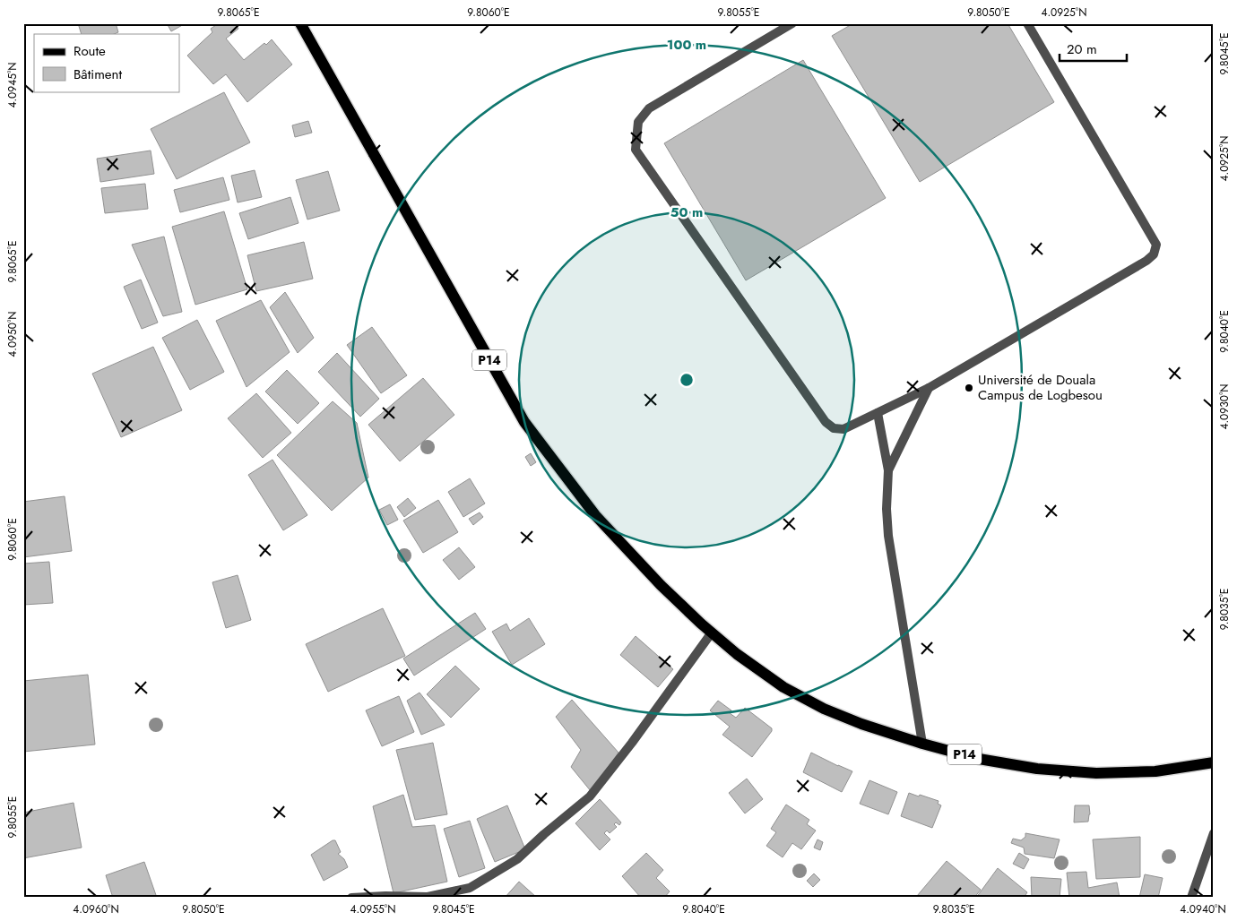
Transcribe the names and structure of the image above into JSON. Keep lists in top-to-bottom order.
{
  "streets": {
    "main road": ["P14"]
  },
  "places": ["Université de Douala Campus de Logbesou"],
  "legend": ["Route", "Bâtiment"],
  "scale_bar": "20 m",
  "coordinates": [
    "9.8065°E",
    "9.8060°E",
    "9.8055°E",
    "9.8050°E",
    "4.0925°N",
    "9.8045°E",
    "4.0945°N",
    "9.8040°E",
    "4.0950°N",
    "4.0930°N",
    "9.8035°E",
    "4.0960°N",
    "4.0955°N",
    "4.0940°N"
  ],
  "rings": ["100 m", "50 m"]
}
